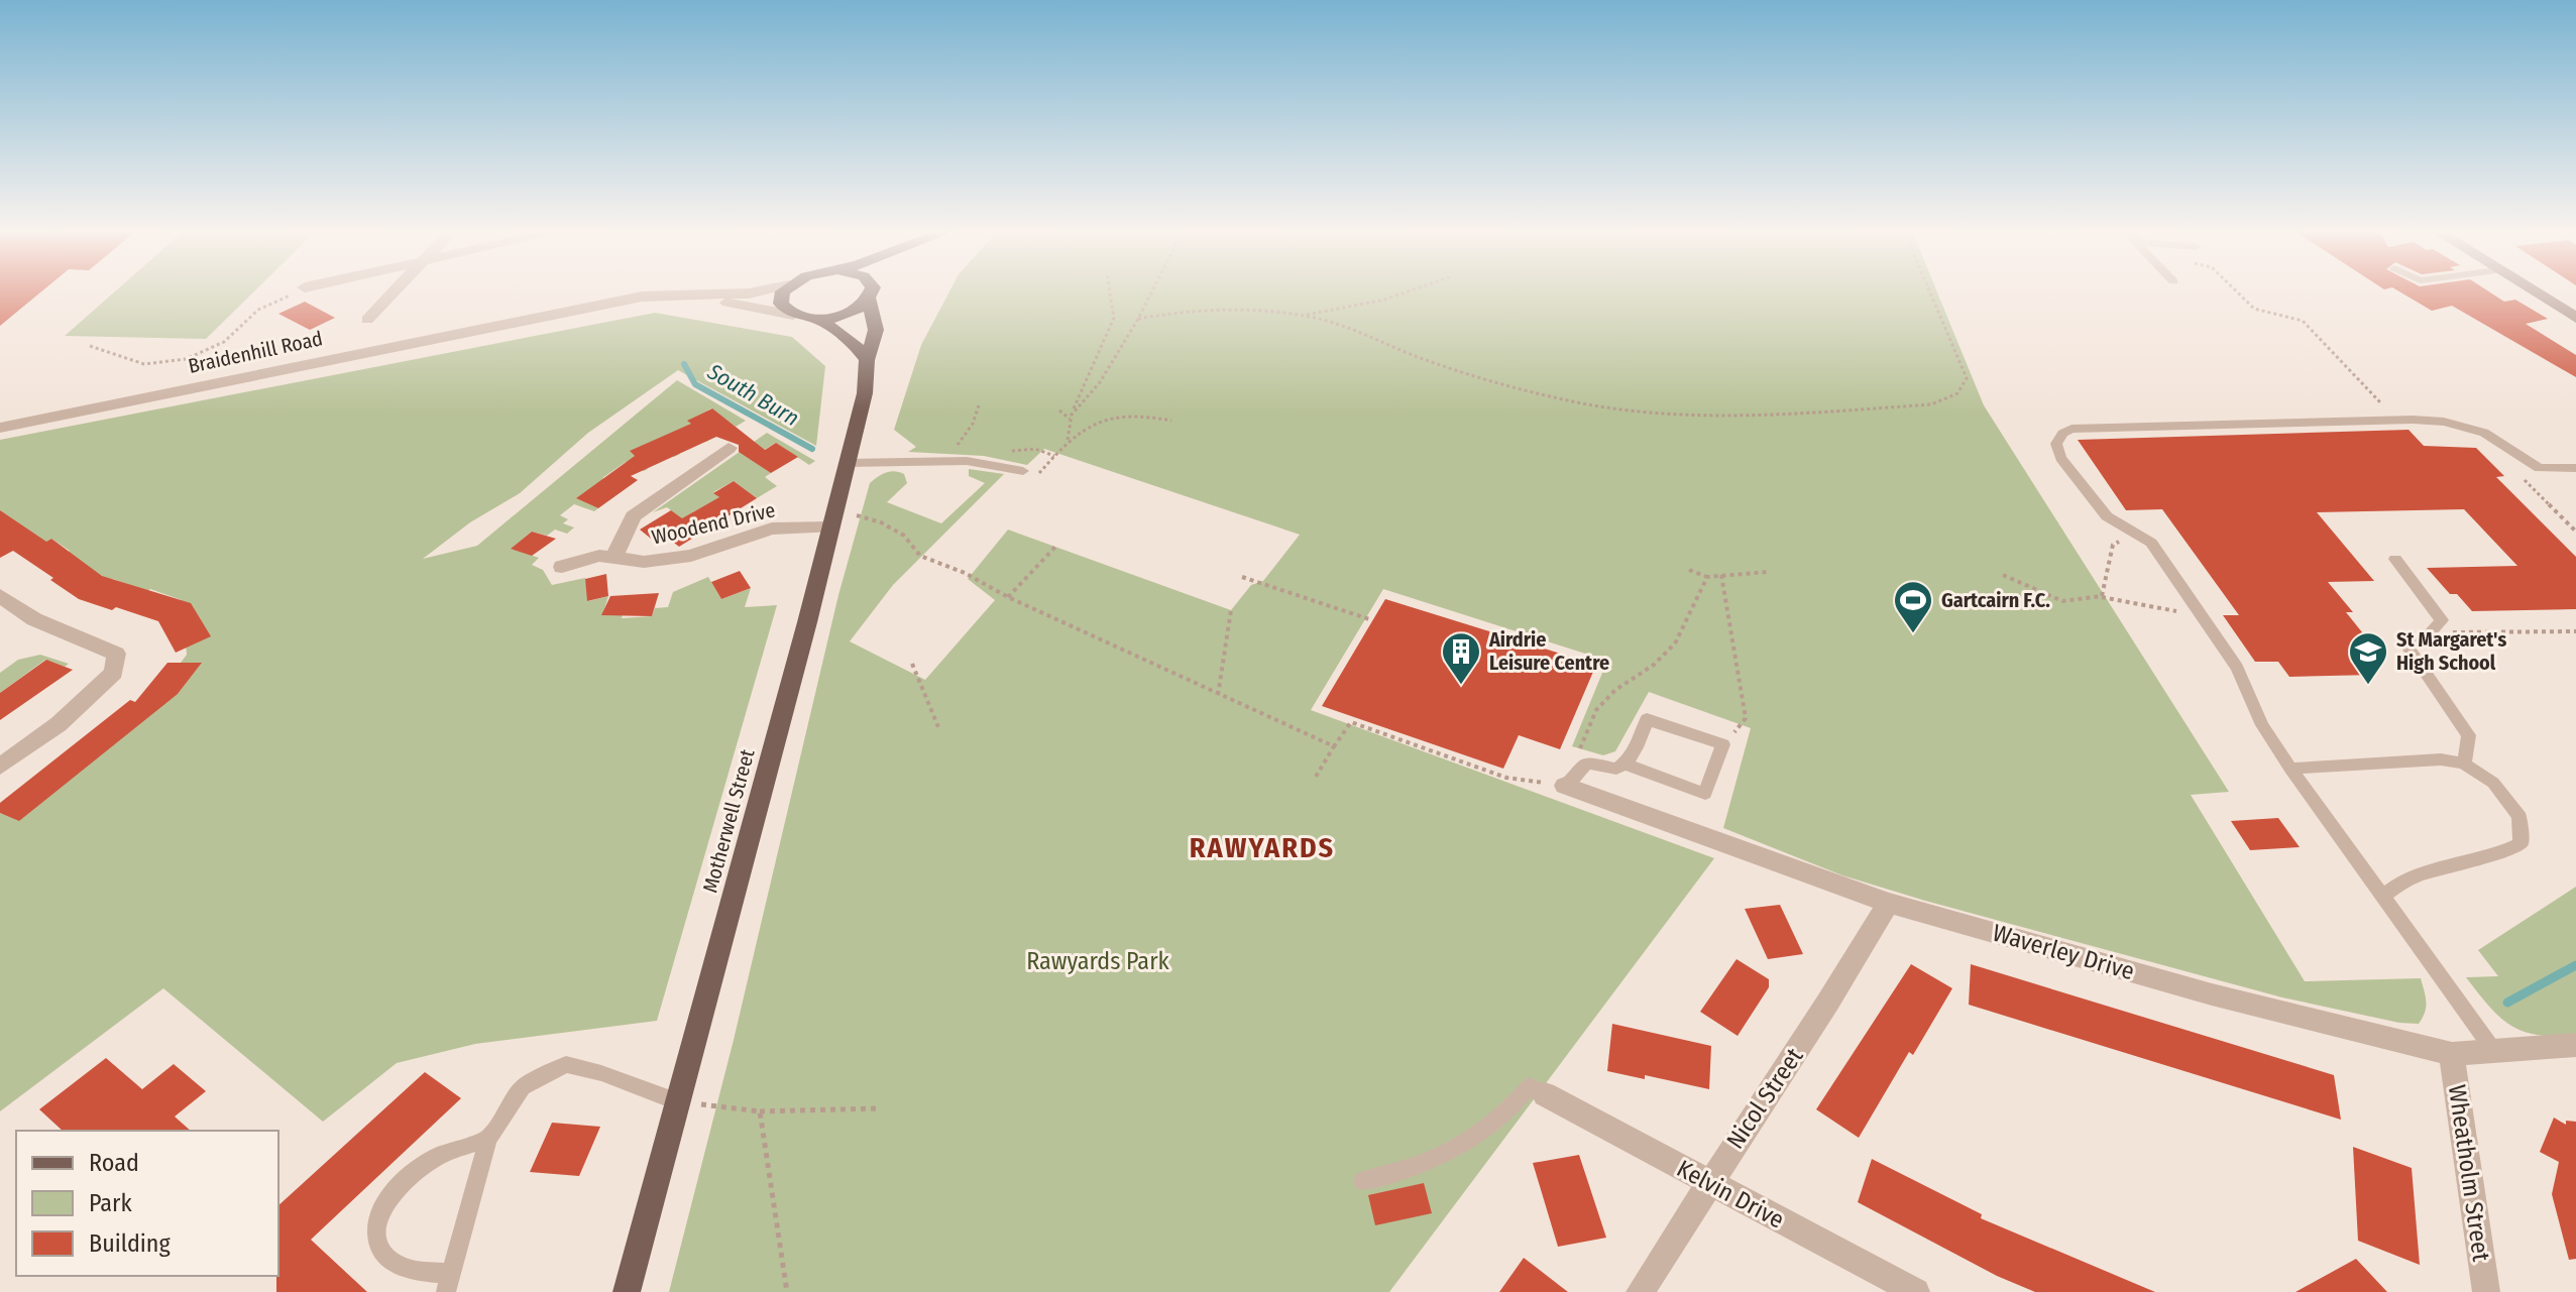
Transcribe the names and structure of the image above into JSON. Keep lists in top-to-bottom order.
{
  "streets": {
    "main road": ["Motherwell Street"],
    "street": [
      "Braidenhill Road",
      "Woodend Drive",
      "Waverley Drive",
      "Nicol Street",
      "Wheatholm Street",
      "Kelvin Drive"
    ]
  },
  "crossings": [
    ["Woodend Drive", "Motherwell Street"],
    ["Waverley Drive", "Nicol Street"],
    ["Waverley Drive", "Wheatholm Street"],
    ["Nicol Street", "Kelvin Drive"]
  ],
  "districts": ["RAWYARDS"],
  "water": ["South Burn"],
  "parks": ["Rawyards Park"],
  "places": {
    "sports": ["Gartcairn F.C."],
    "building": ["Airdrie Leisure Centre"],
    "school or university": ["St Margaret's High School"]
  },
  "legend": ["Road", "Park", "Building"]
}
